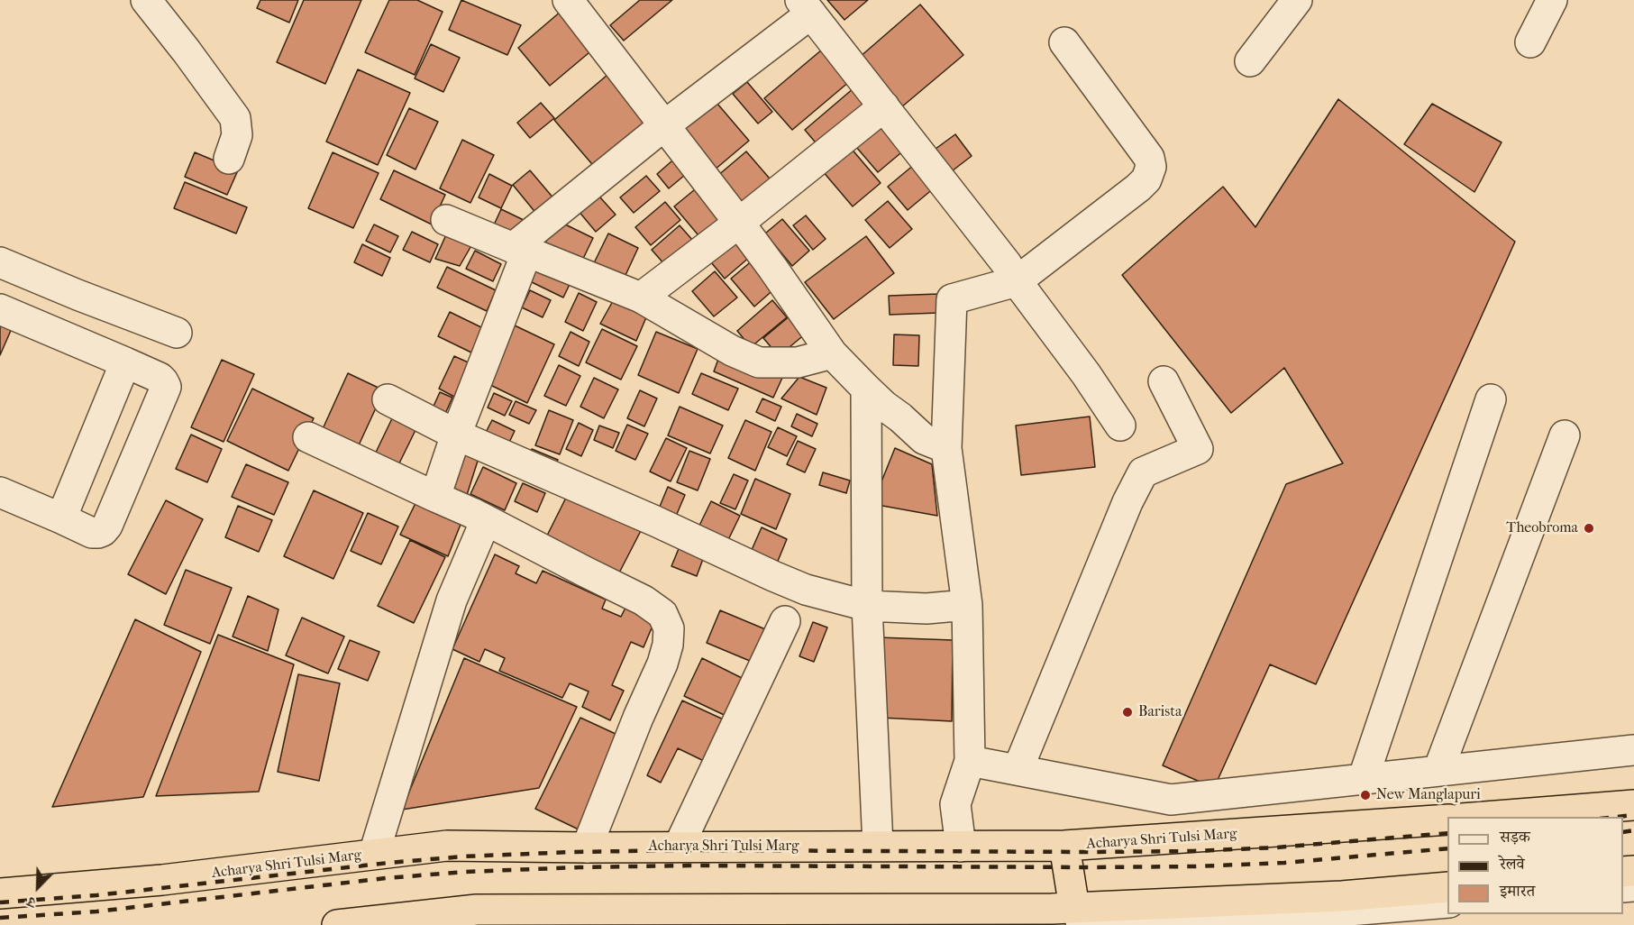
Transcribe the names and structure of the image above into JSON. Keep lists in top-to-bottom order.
{
  "streets": {
    "highway": ["Acharya Shri Tulsi Marg"]
  },
  "places": ["Theobroma", "Barista", "New Manglapuri"],
  "legend": ["सड़क", "रेलवे", "इमारत"],
  "north": "bottom left"
}
